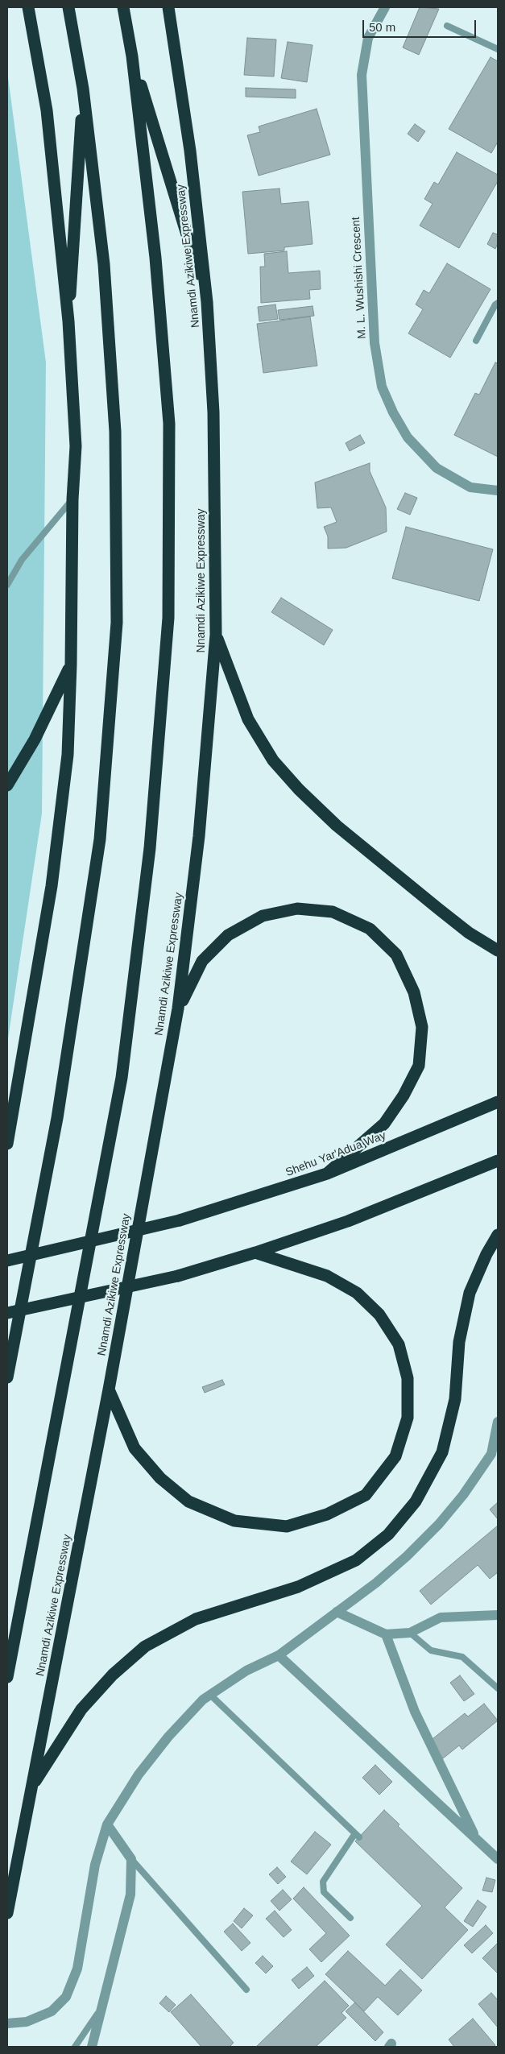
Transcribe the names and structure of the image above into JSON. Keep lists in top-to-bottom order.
{
  "streets": {
    "highway": ["Nnamdi Azikiwe Expressway", "Shehu Yar'Adua Way"],
    "street": ["M. L. Wushishi Crescent"]
  },
  "scale_bar": "50 m"
}
